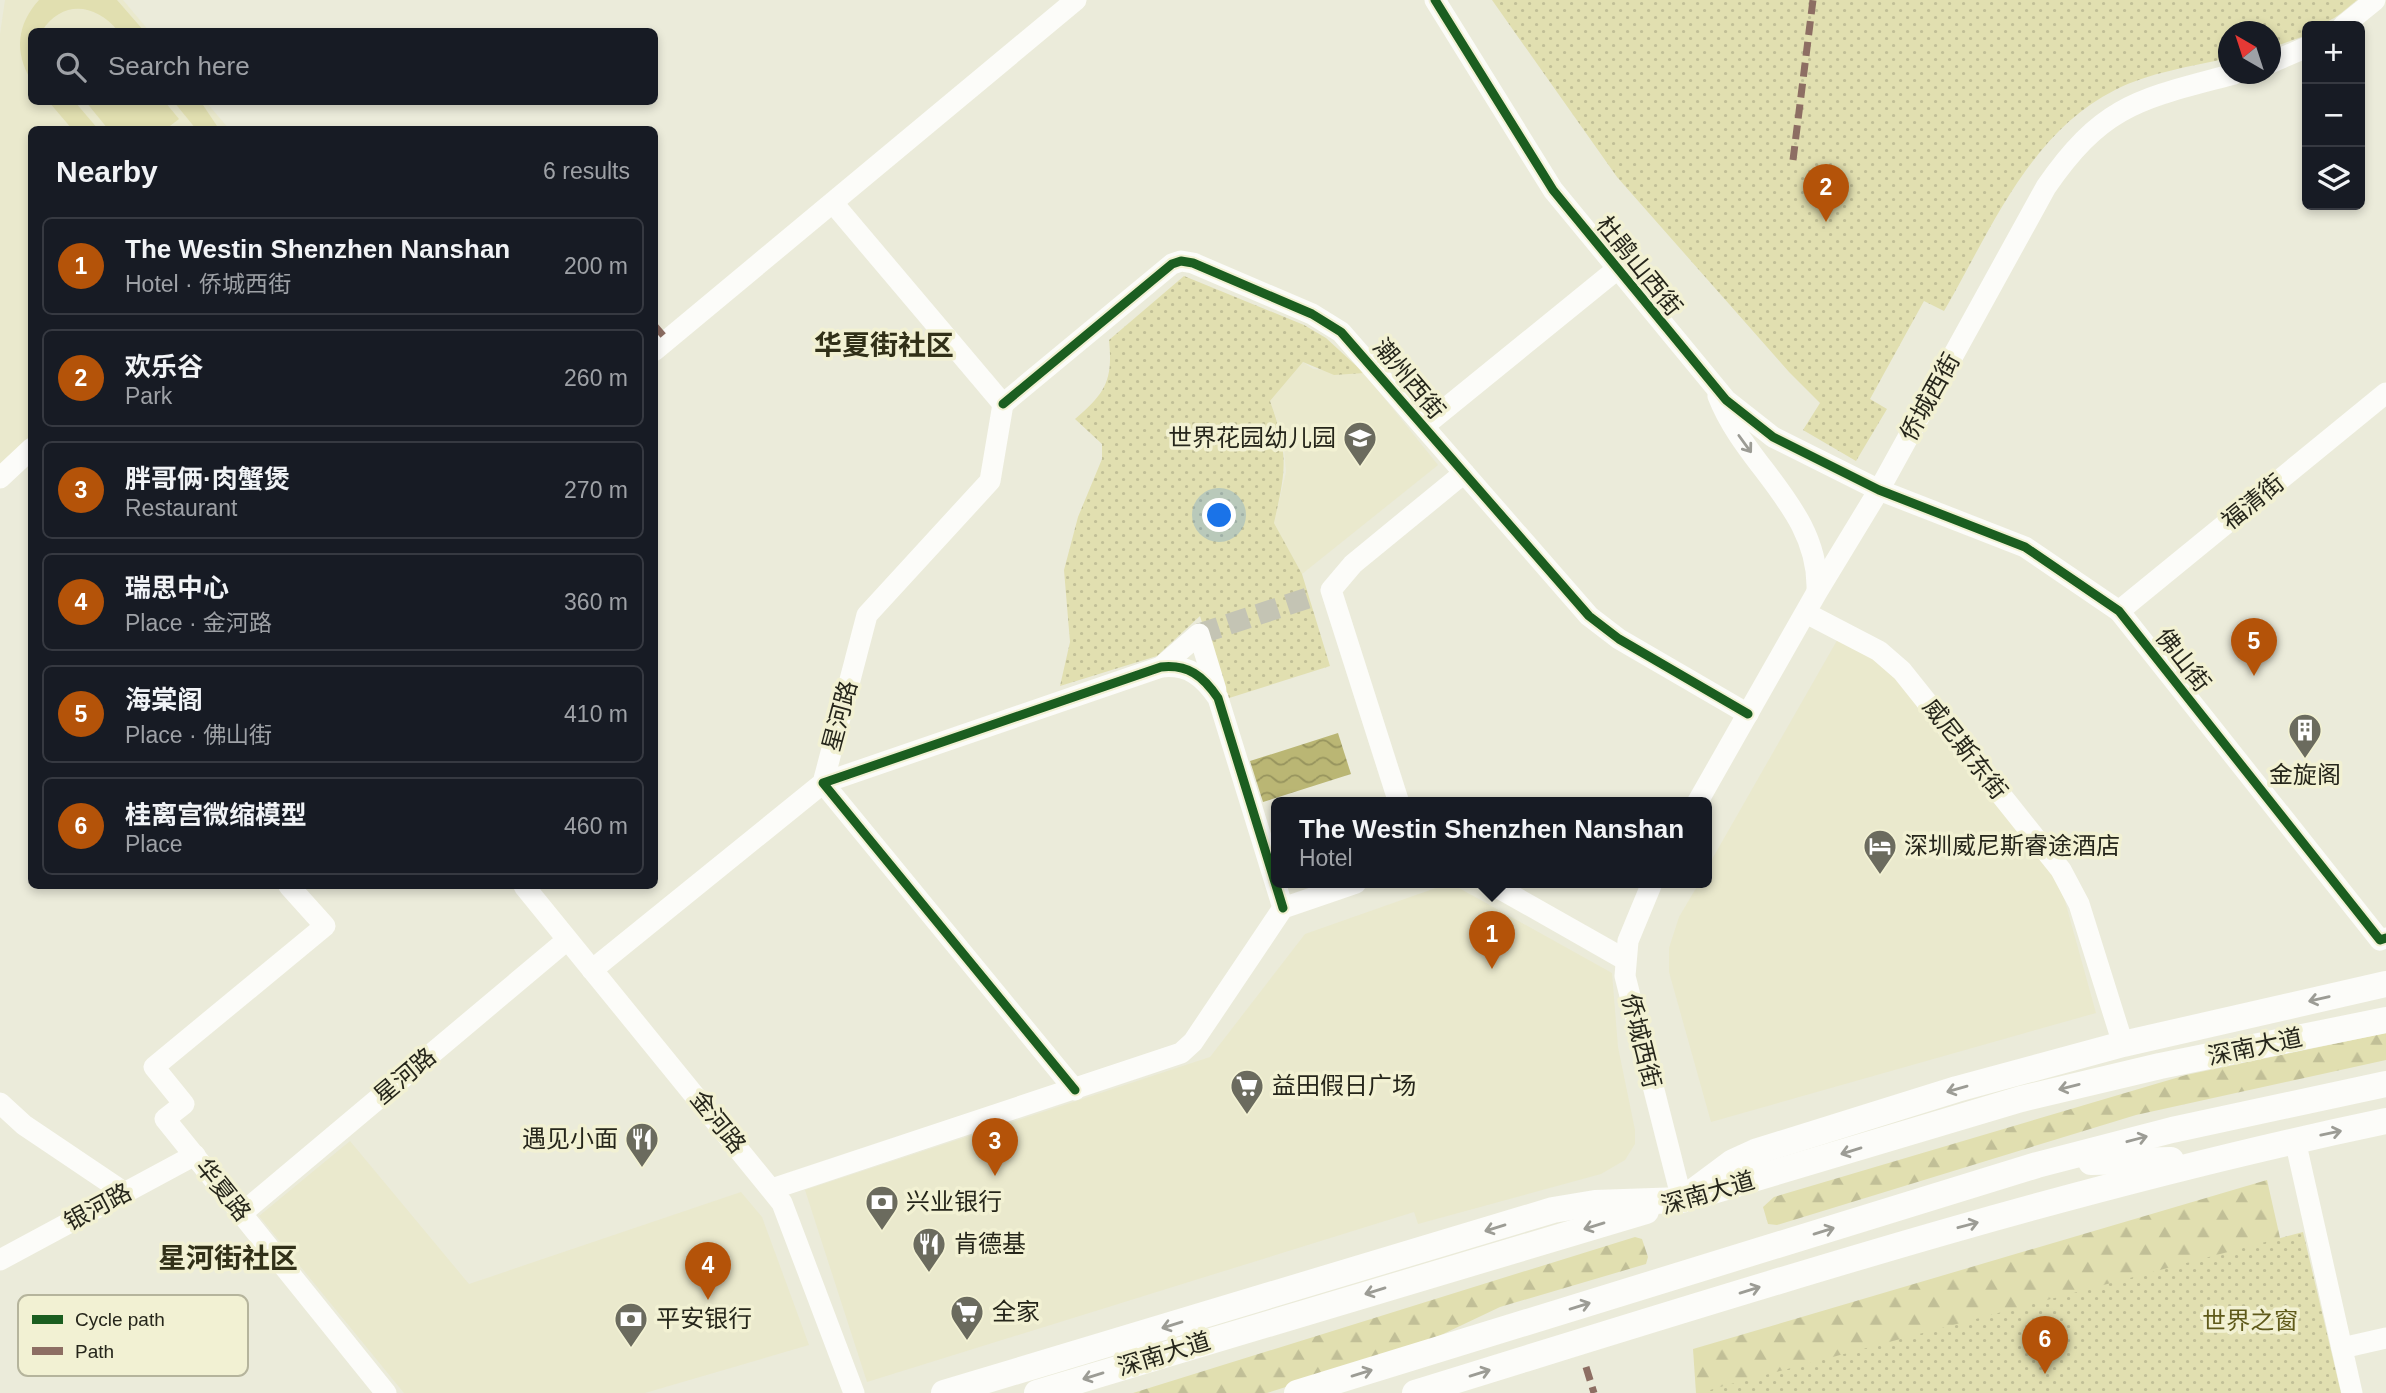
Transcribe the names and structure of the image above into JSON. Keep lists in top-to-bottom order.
{
  "streets": {
    "main road": ["深南大道"],
    "street": [
      "杜鹃山西街",
      "潮州西街",
      "侨城西街",
      "福清街",
      "佛山街",
      "星河路",
      "威尼斯东街",
      "金河路",
      "华夏路",
      "银河路"
    ]
  },
  "crossings": [
    ["杜鹃山西街", "侨城西街"],
    ["杜鹃山西街", "佛山街"],
    ["潮州西街", "侨城西街"],
    ["潮州西街", "星河路"],
    ["侨城西街", "佛山街"],
    ["侨城西街", "威尼斯东街"],
    ["侨城西街", "深南大道"],
    ["福清街", "佛山街"],
    ["星河路", "金河路"],
    ["星河路", "华夏路"],
    ["华夏路", "银河路"]
  ],
  "districts": ["华夏街社区", "星河街社区"],
  "parks": ["世界之窗"],
  "places": {
    "school or university": ["世界花园幼儿园"],
    "building": ["金旋阁"],
    "hotel": ["深圳威尼斯睿途酒店"],
    "supermarket": ["益田假日广场", "全家"],
    "restaurant": ["遇见小面", "肯德基"],
    "bank": ["兴业银行", "平安银行"]
  },
  "legend": ["Cycle path", "Path"],
  "north": "top left",
  "page": {
    "map_buttons": ["+", "−"],
    "search": "Search here",
    "heading": ["Nearby", "6 results"],
    "pins": [
      "2",
      "5",
      "1",
      "3",
      "4",
      "6"
    ],
    "list": [
      {
        "mark": "1",
        "name": "The Westin Shenzhen Nanshan",
        "note": "Hotel · 侨城西街",
        "value": "200 m"
      },
      {
        "mark": "2",
        "name": "欢乐谷",
        "note": "Park",
        "value": "260 m"
      },
      {
        "mark": "3",
        "name": "胖哥俩·肉蟹煲",
        "note": "Restaurant",
        "value": "270 m"
      },
      {
        "mark": "4",
        "name": "瑞思中心",
        "note": "Place · 金河路",
        "value": "360 m"
      },
      {
        "mark": "5",
        "name": "海棠阁",
        "note": "Place · 佛山街",
        "value": "410 m"
      },
      {
        "mark": "6",
        "name": "桂离宫微缩模型",
        "note": "Place",
        "value": "460 m"
      }
    ],
    "popup": ["The Westin Shenzhen Nanshan", "Hotel"]
  }
}
